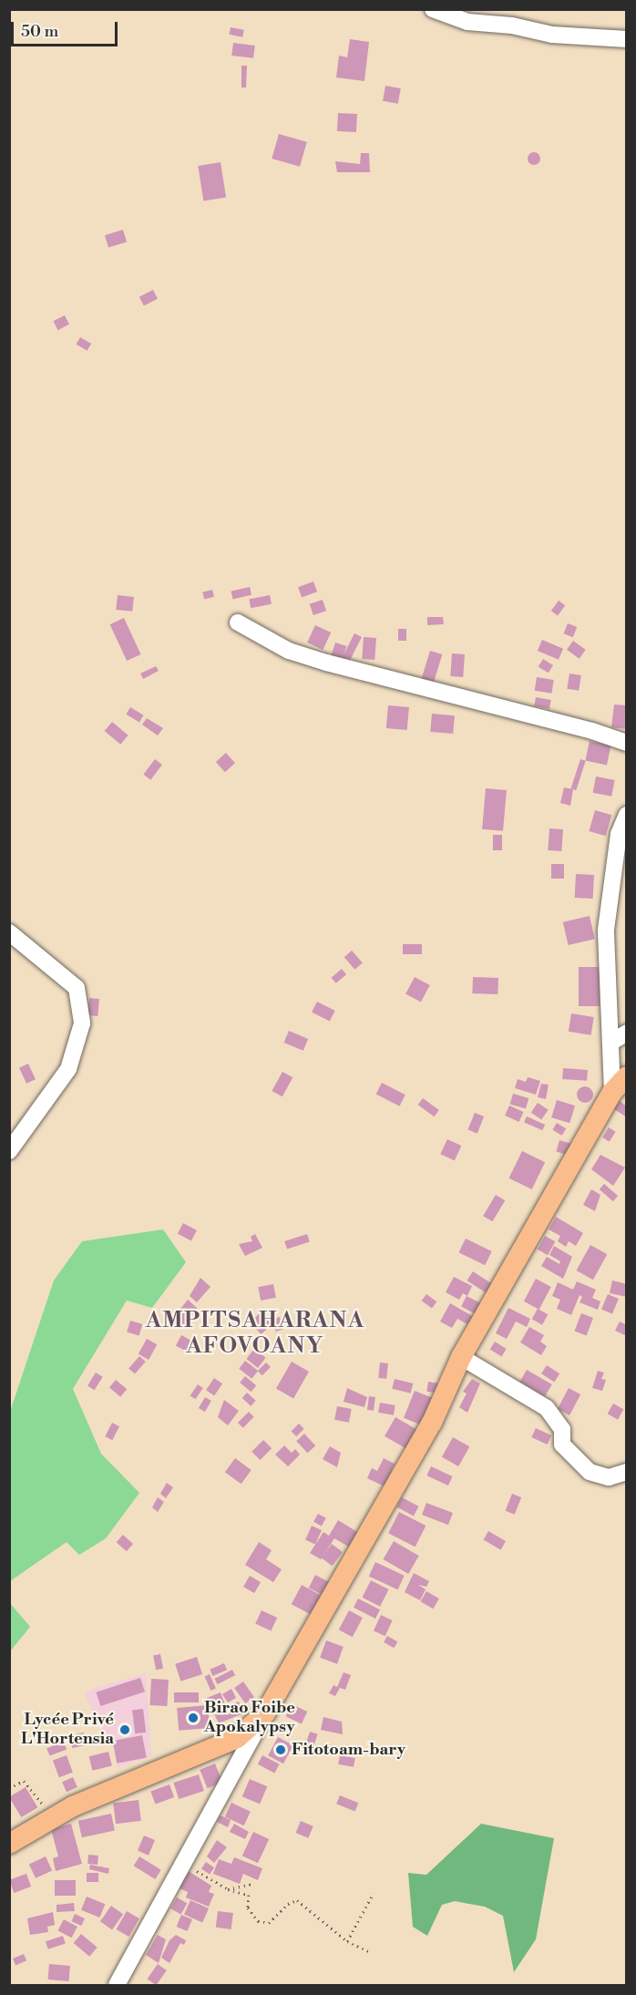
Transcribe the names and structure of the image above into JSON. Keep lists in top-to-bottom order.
{
  "districts": ["AMPITSAHARANA AFOVOANY"],
  "places": ["Birao Foibe Apokalypsy", "Lycée Privé L'Hortensia", "Fitotoam-bary"],
  "scale_bar": "50 m"
}
